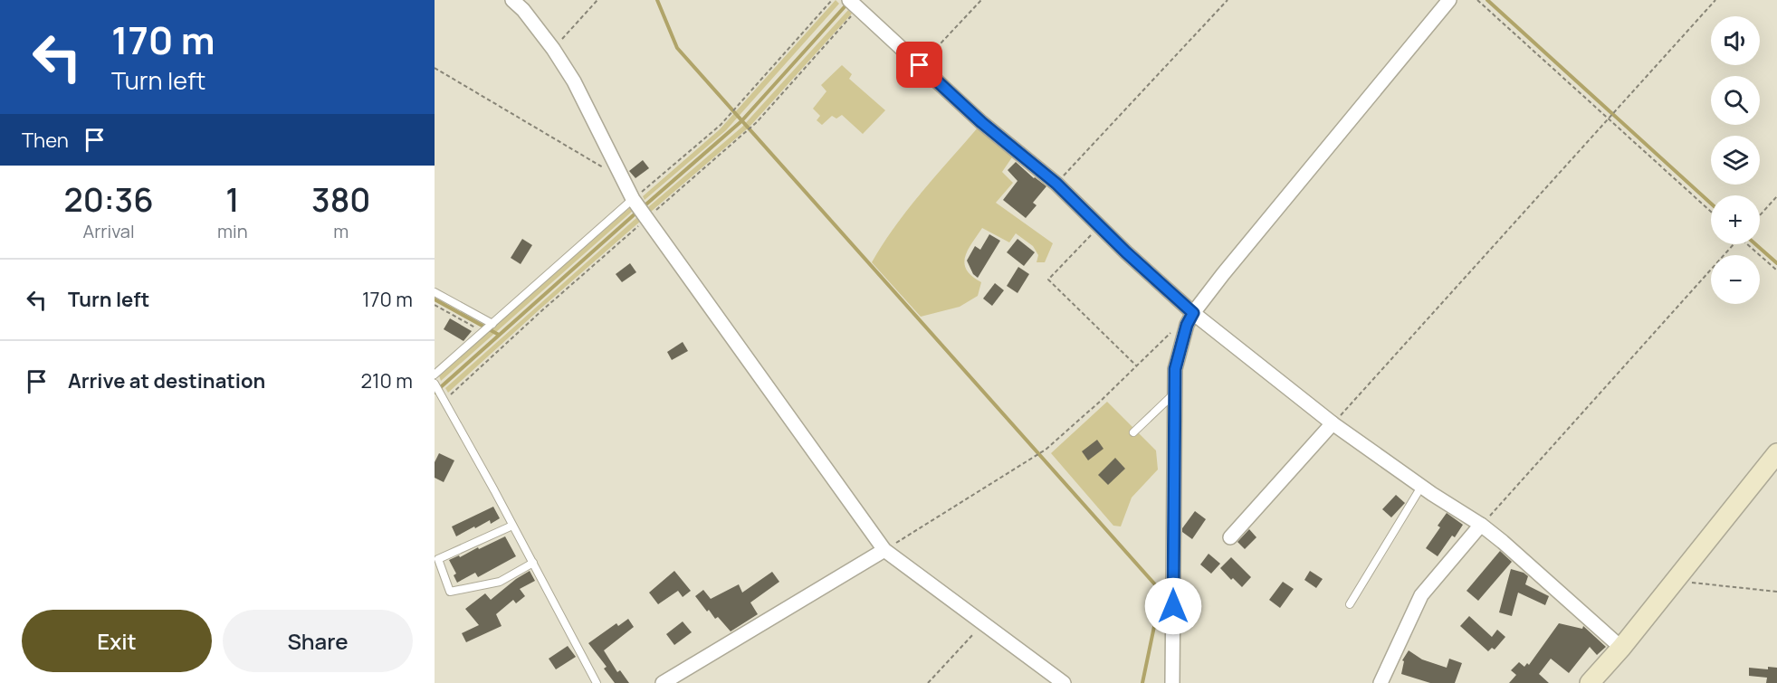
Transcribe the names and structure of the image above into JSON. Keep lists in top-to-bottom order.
{
  "page": {
    "turn": ["170 m", "Turn left"],
    "map_buttons": ["+", "−"],
    "then": "Then",
    "eta": [
      "20:36",
      "Arrival",
      "1",
      "min",
      "380",
      "m"
    ],
    "list": [
      {
        "name": "Turn left",
        "value": "170 m"
      },
      {
        "name": "Arrive at destination",
        "value": "210 m"
      }
    ],
    "buttons": ["Exit", "Share"]
  }
}
